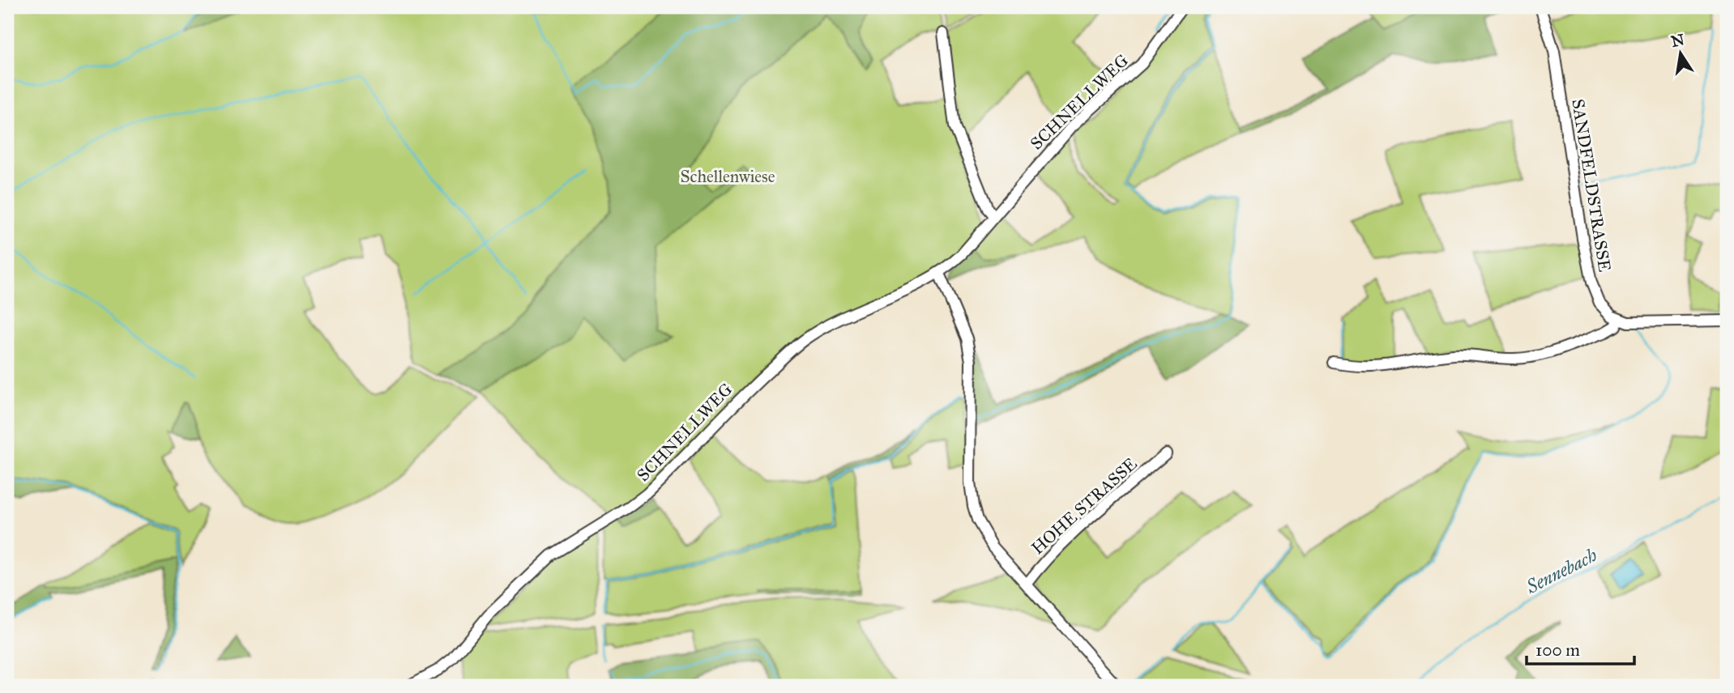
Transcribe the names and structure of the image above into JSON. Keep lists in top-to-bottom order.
{
  "streets": {
    "street": ["SCHNELLWEG", "SANDFELDSTRASSE", "HOHE STRASSE"]
  },
  "water": ["Sennebach"],
  "parks": ["Schellenwiese"],
  "scale_bar": "100 m",
  "north": "top"
}
